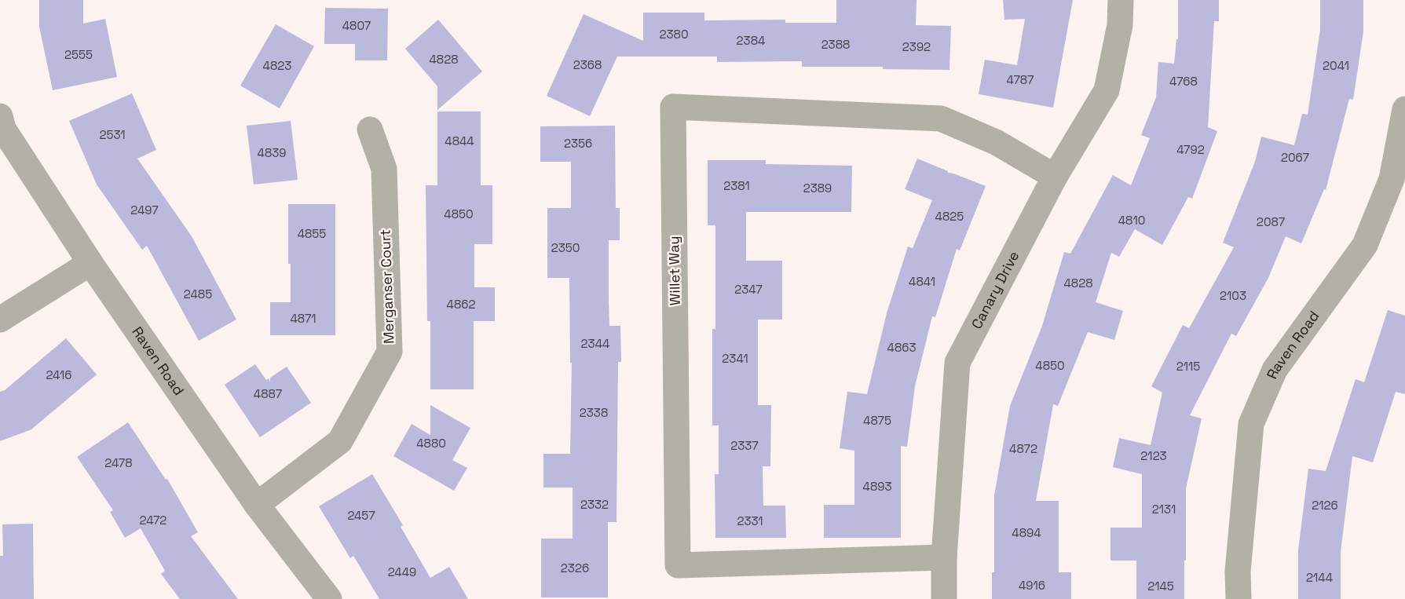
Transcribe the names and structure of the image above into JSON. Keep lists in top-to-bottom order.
{
  "streets": {
    "street": [
      "Willet Way",
      "Merganser Court",
      "Canary Drive",
      "Raven Road"
    ]
  },
  "crossings": [
    ["Willet Way", "Canary Drive"],
    ["Merganser Court", "Raven Road"]
  ],
  "house_numbers": [
    "4807",
    "2380",
    "2384",
    "2388",
    "2392",
    "2555",
    "4828",
    "2368",
    "4823",
    "2041",
    "4787",
    "4768",
    "2531",
    "4844",
    "2356",
    "4792",
    "4839",
    "2067",
    "2381",
    "2389",
    "2497",
    "4850",
    "4825",
    "4810",
    "2087",
    "4855",
    "2350",
    "4841",
    "4828",
    "2347",
    "2485",
    "2103",
    "4862",
    "4871",
    "2344",
    "4863",
    "2341",
    "4850",
    "2115",
    "2416",
    "4887",
    "2338",
    "4875",
    "4880",
    "2337",
    "4872",
    "2123",
    "2478",
    "4893",
    "2332",
    "2126",
    "2131",
    "2457",
    "2472",
    "2331",
    "4894",
    "2326",
    "2449",
    "2144",
    "4916",
    "2145"
  ]
}
